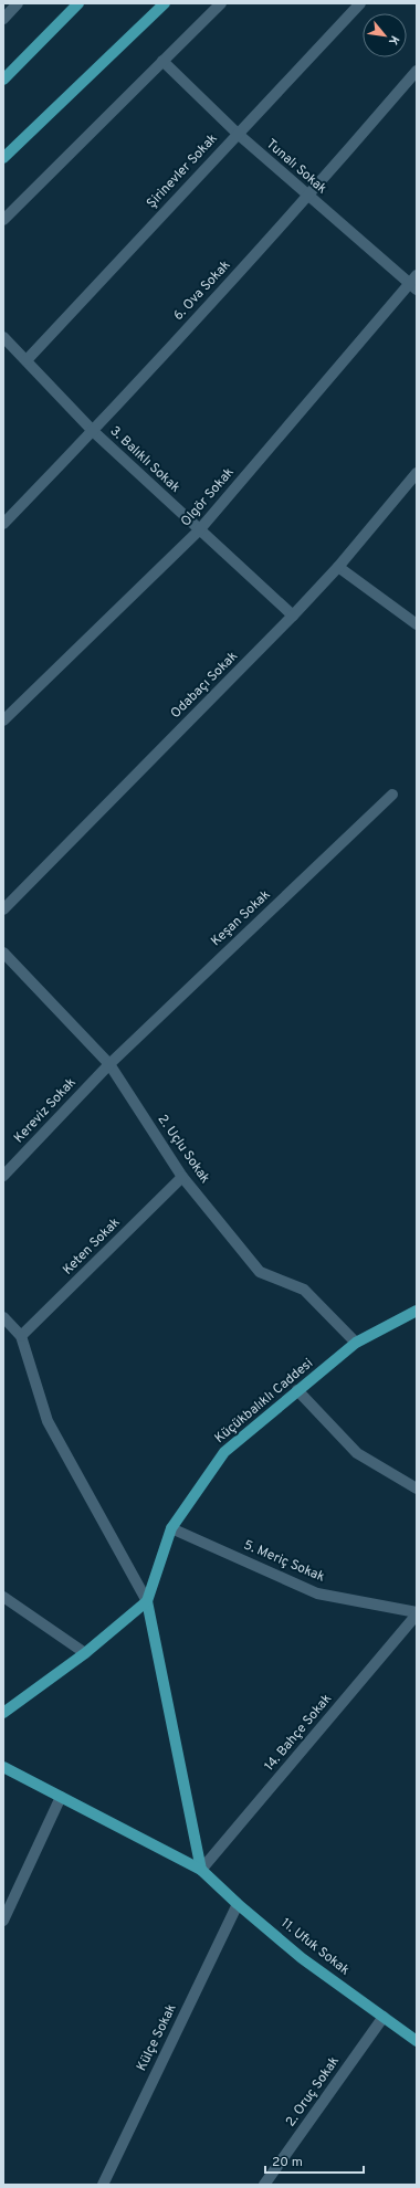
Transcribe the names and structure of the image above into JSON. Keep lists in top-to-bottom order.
{
  "streets": {
    "main road": ["Küçükbalıklı Caddesi", "11. Ufuk Sokak"],
    "street": [
      "Tunalı Sokak",
      "Şirinevler Sokak",
      "6. Ova Sokak",
      "3. Balıklı Sokak",
      "Olgör Sokak",
      "Odabaçı Sokak",
      "Keşan Sokak",
      "Kereviz Sokak",
      "2. Uçlu Sokak",
      "Keten Sokak",
      "5. Meriç Sokak",
      "14. Bahçe Sokak",
      "Külçe Sokak",
      "2. Oruç Sokak"
    ]
  },
  "crossings": [
    ["Tunalı Sokak", "Şirinevler Sokak"],
    ["Tunalı Sokak", "6. Ova Sokak"],
    ["Tunalı Sokak", "Olgör Sokak"],
    ["Şirinevler Sokak", "3. Balıklı Sokak"],
    ["6. Ova Sokak", "3. Balıklı Sokak"],
    ["3. Balıklı Sokak", "Olgör Sokak"],
    ["3. Balıklı Sokak", "Odabaçı Sokak"],
    ["Keşan Sokak", "Kereviz Sokak"],
    ["Keşan Sokak", "2. Uçlu Sokak"],
    ["Kereviz Sokak", "2. Uçlu Sokak"],
    ["2. Uçlu Sokak", "Keten Sokak"],
    ["2. Uçlu Sokak", "Küçükbalıklı Caddesi"],
    ["Küçükbalıklı Caddesi", "5. Meriç Sokak"],
    ["5. Meriç Sokak", "14. Bahçe Sokak"],
    ["14. Bahçe Sokak", "11. Ufuk Sokak"],
    ["11. Ufuk Sokak", "Külçe Sokak"],
    ["11. Ufuk Sokak", "2. Oruç Sokak"]
  ],
  "scale_bar": "20 m",
  "north": "bottom right"
}
